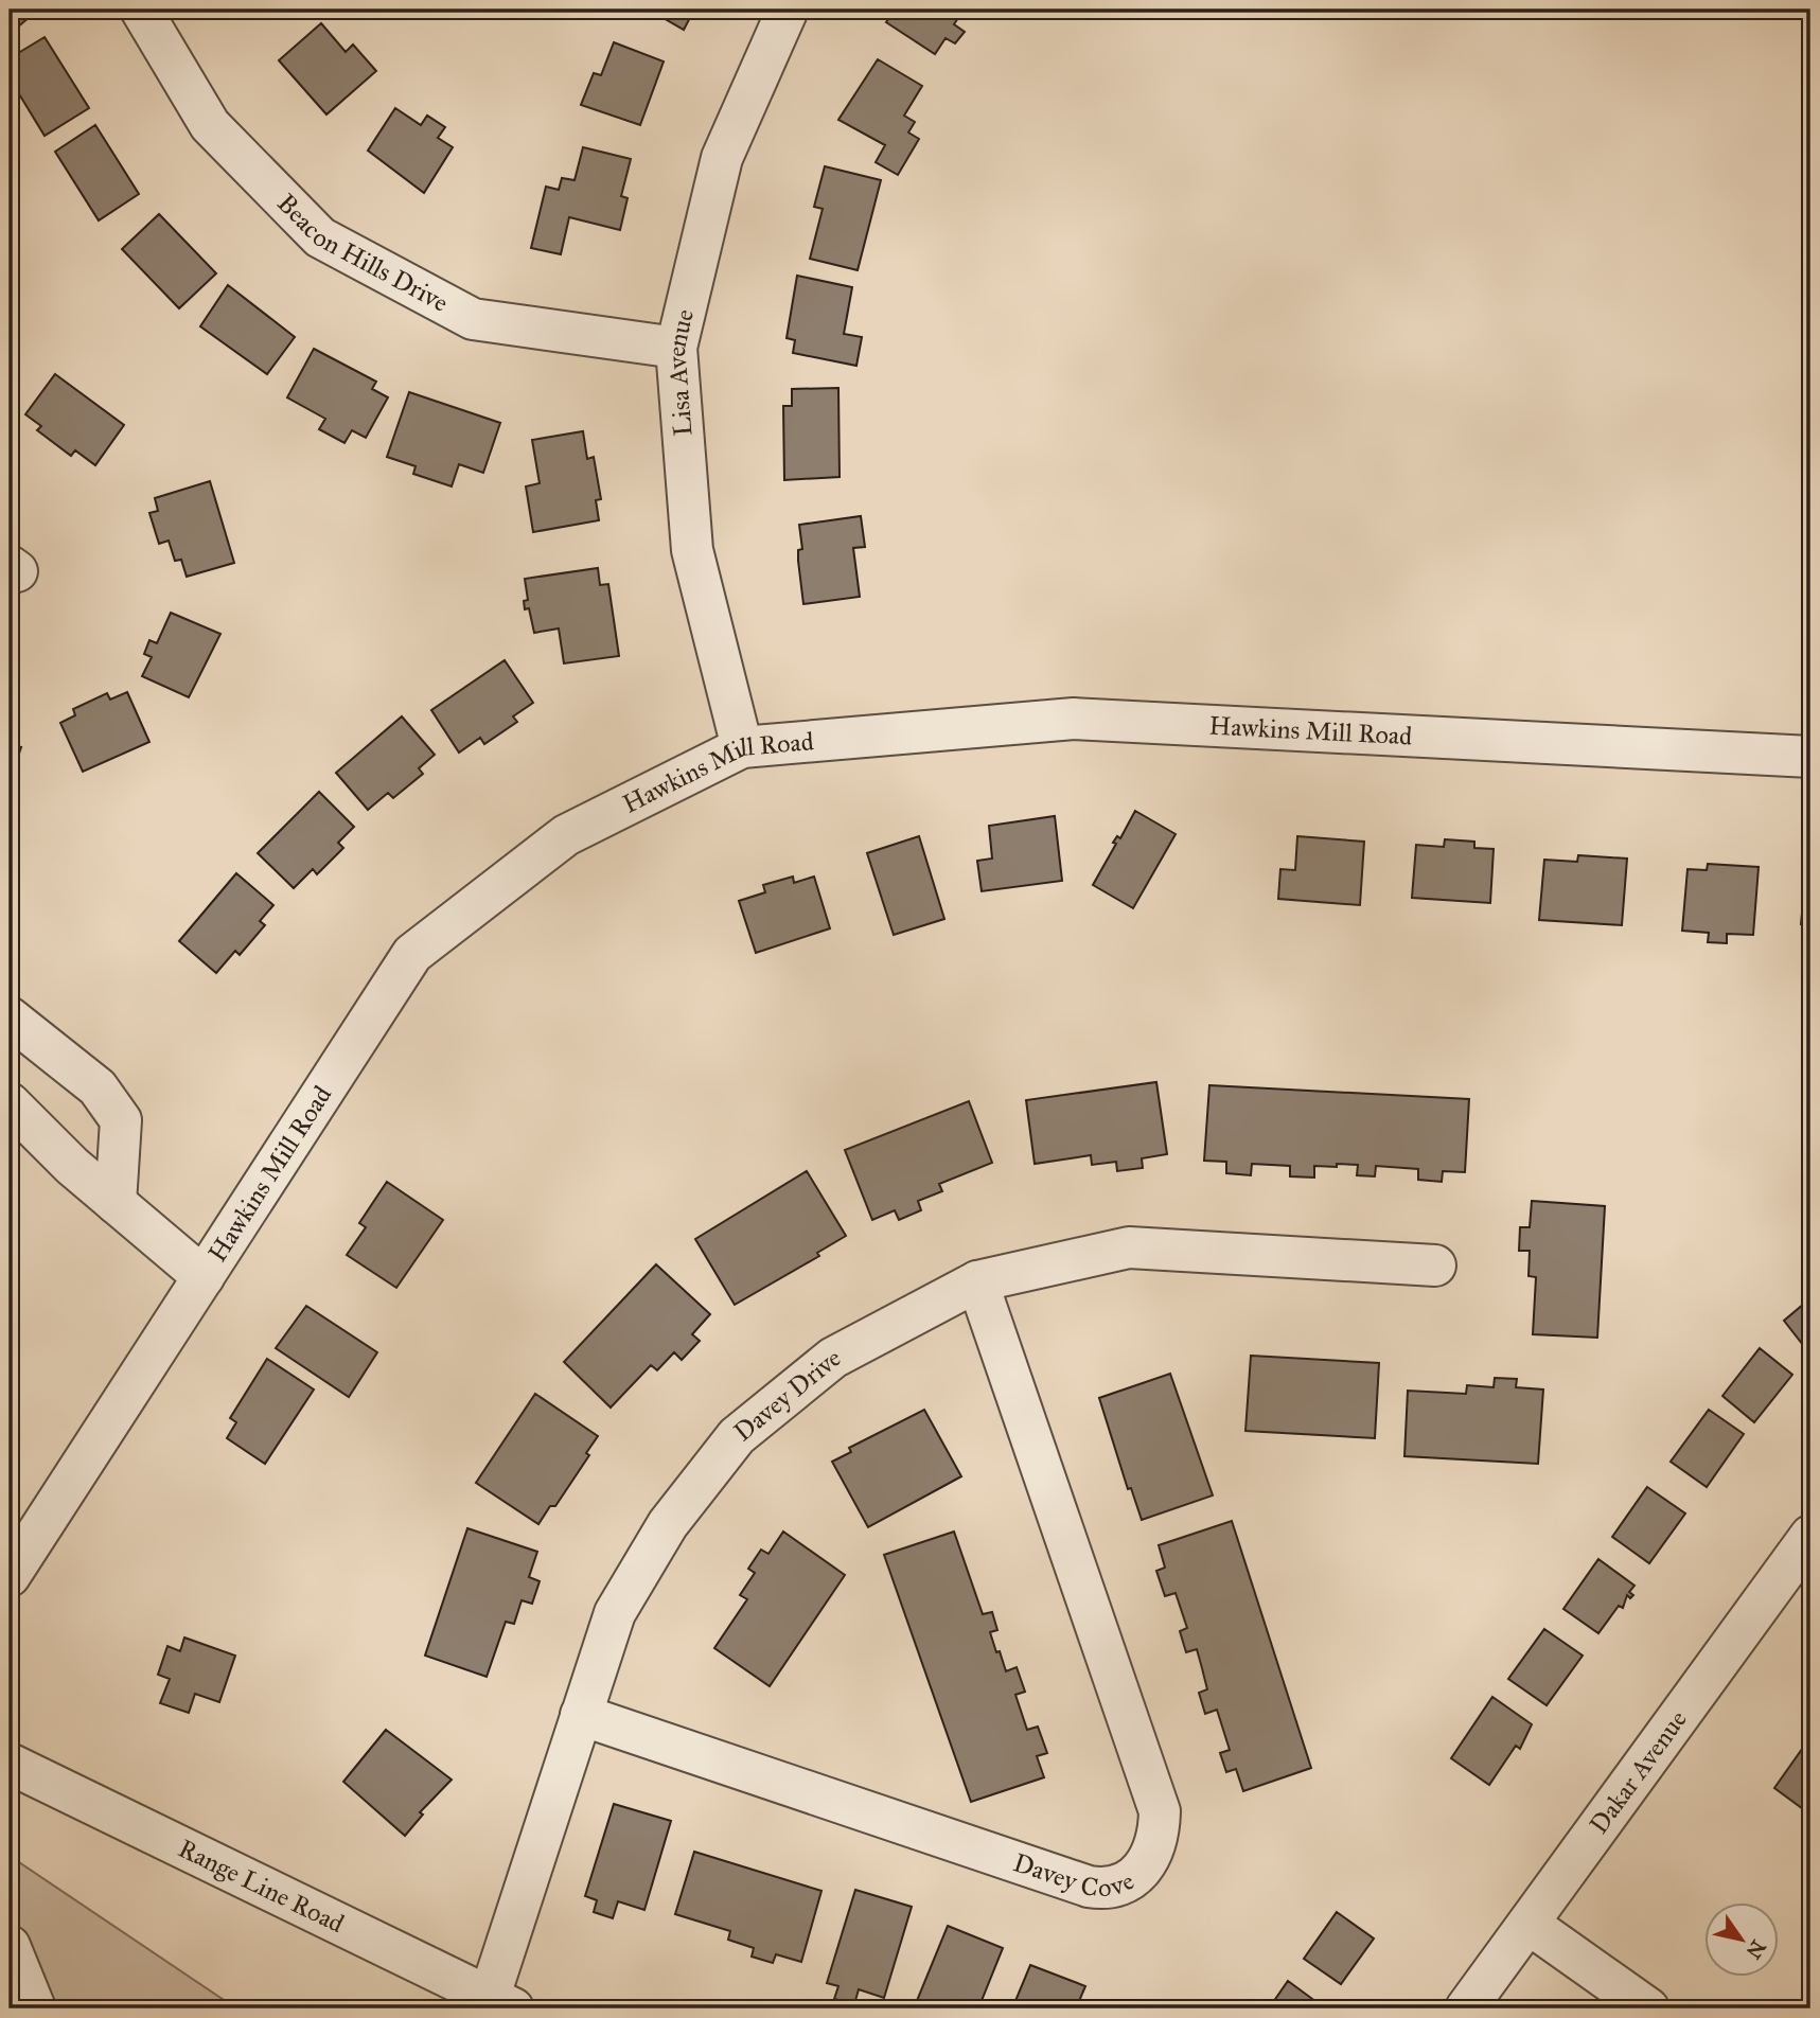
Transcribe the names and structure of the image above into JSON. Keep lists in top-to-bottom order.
{
  "streets": {
    "street": [
      "Beacon Hills Drive",
      "Lisa Avenue",
      "Hawkins Mill Road",
      "Davey Drive",
      "Dakar Avenue",
      "Davey Cove",
      "Range Line Road"
    ]
  },
  "crossings": [
    ["Beacon Hills Drive", "Lisa Avenue"],
    ["Lisa Avenue", "Hawkins Mill Road"],
    ["Davey Drive", "Davey Cove"],
    ["Davey Drive", "Range Line Road"]
  ],
  "north": "bottom right"
}
